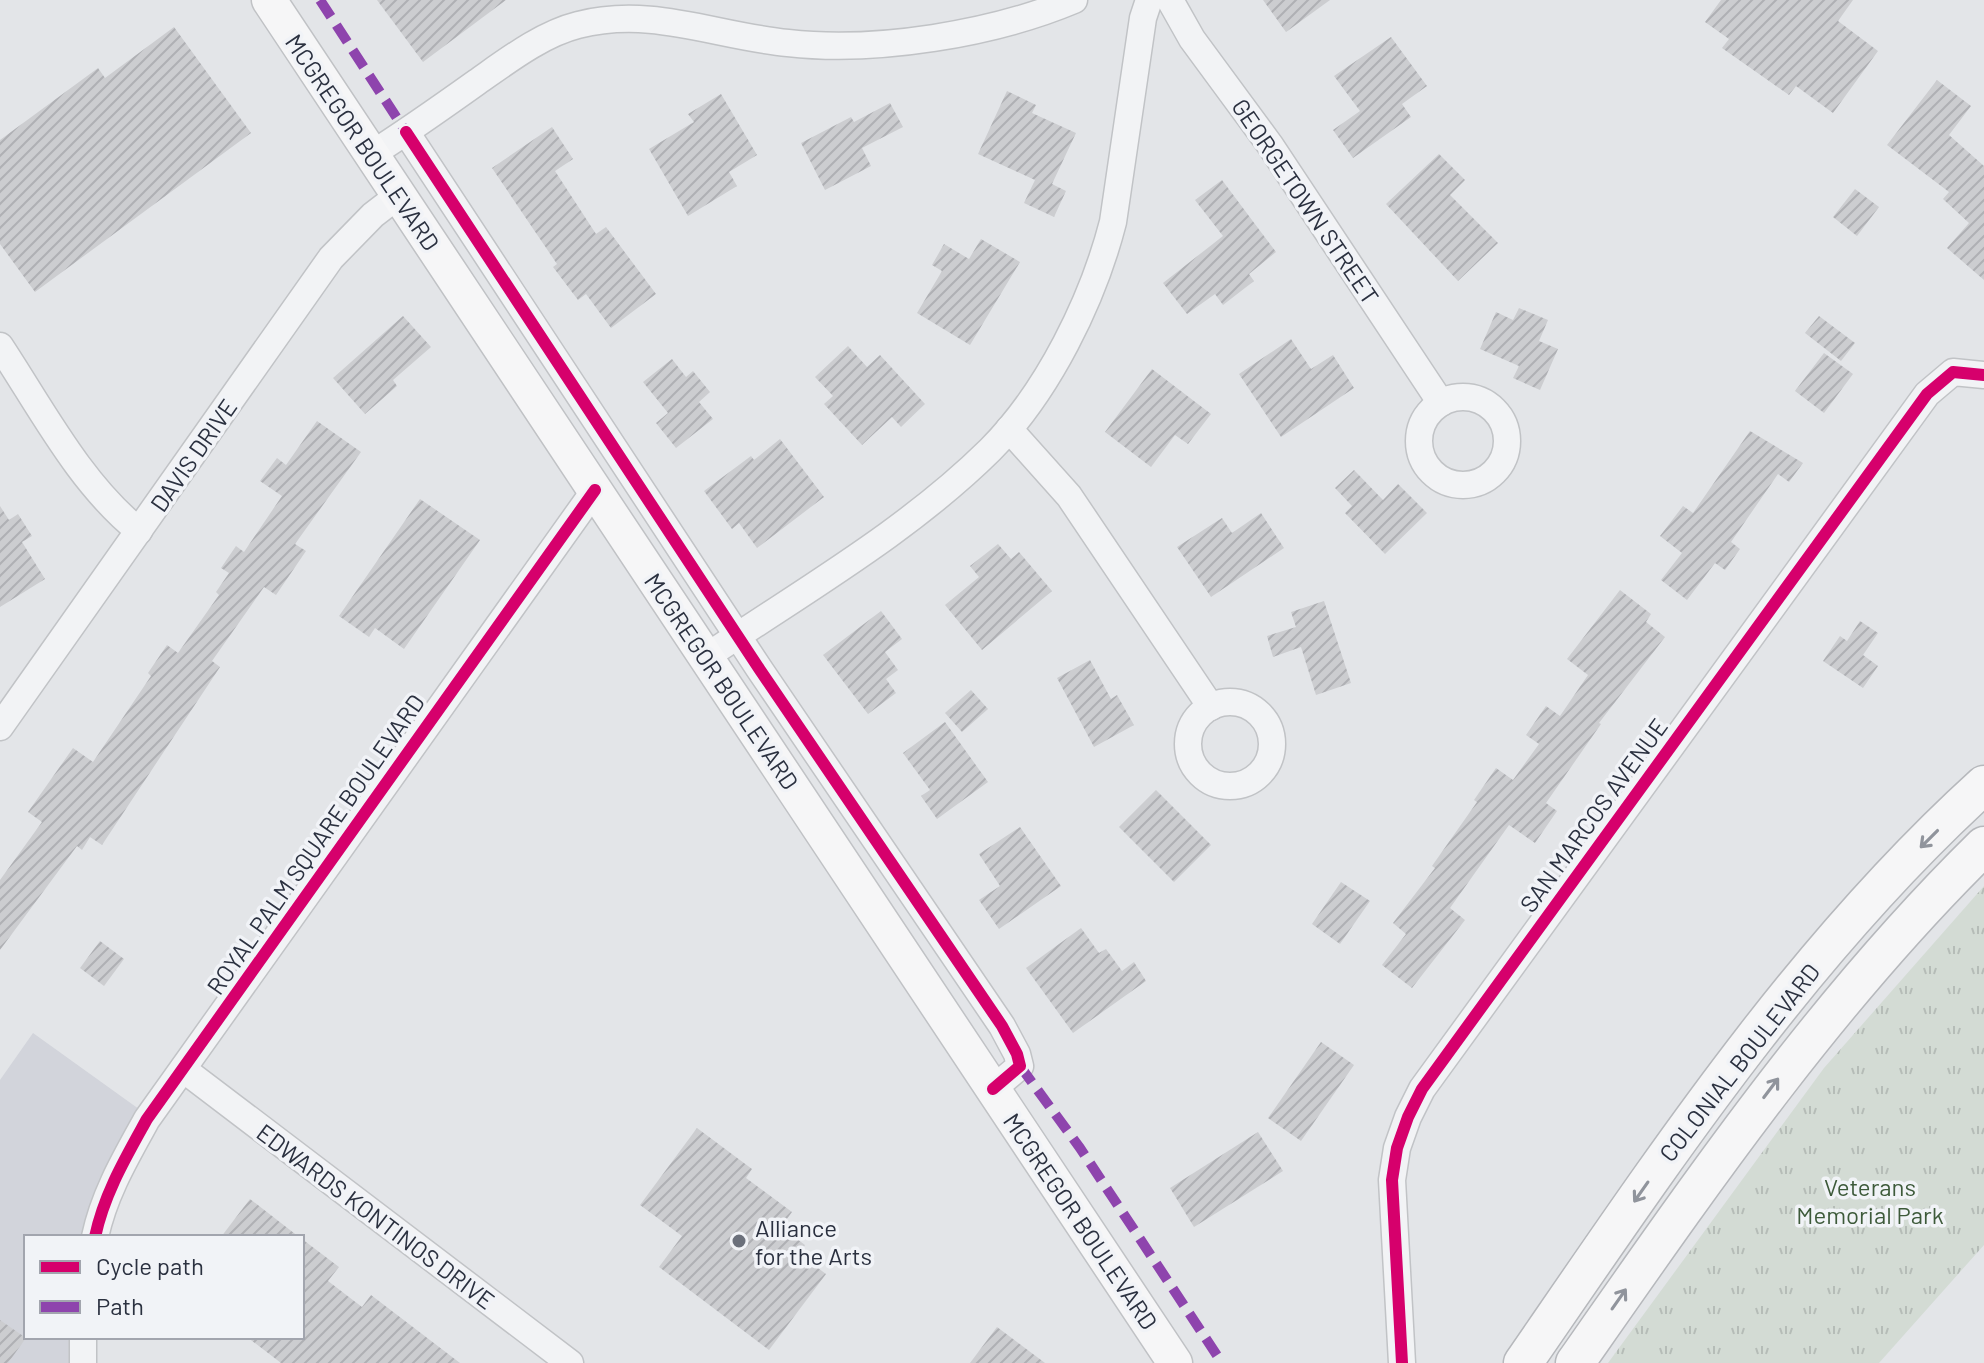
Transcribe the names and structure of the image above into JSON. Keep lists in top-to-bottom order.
{
  "streets": {
    "highway": ["COLONIAL BOULEVARD"],
    "main road": ["MCGREGOR BOULEVARD"],
    "street": [
      "GEORGETOWN STREET",
      "DAVIS DRIVE",
      "SAN MARCOS AVENUE",
      "ROYAL PALM SQUARE BOULEVARD",
      "EDWARDS KONTINOS DRIVE"
    ]
  },
  "crossings": [
    ["MCGREGOR BOULEVARD", "DAVIS DRIVE"],
    ["MCGREGOR BOULEVARD", "ROYAL PALM SQUARE BOULEVARD"],
    ["ROYAL PALM SQUARE BOULEVARD", "EDWARDS KONTINOS DRIVE"]
  ],
  "parks": ["Veterans Memorial Park"],
  "places": ["Alliance for the Arts"],
  "legend": ["Cycle path", "Path"]
}
